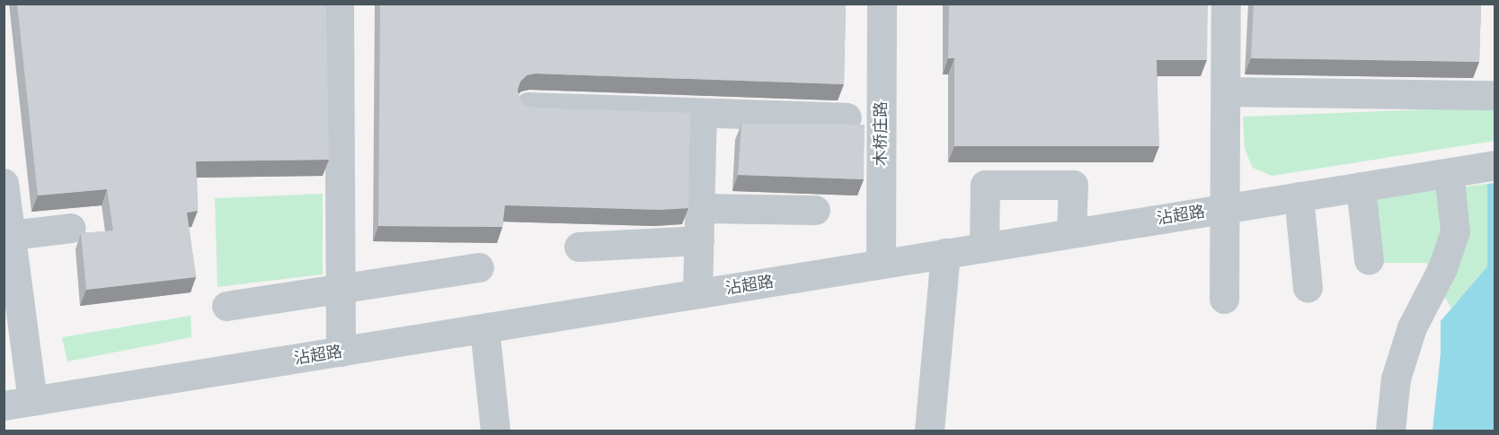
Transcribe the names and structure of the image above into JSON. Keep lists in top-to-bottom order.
{
  "streets": {
    "street": ["木桥庄路", "沾超路"]
  },
  "crossings": [
    ["木桥庄路", "沾超路"]
  ]
}
